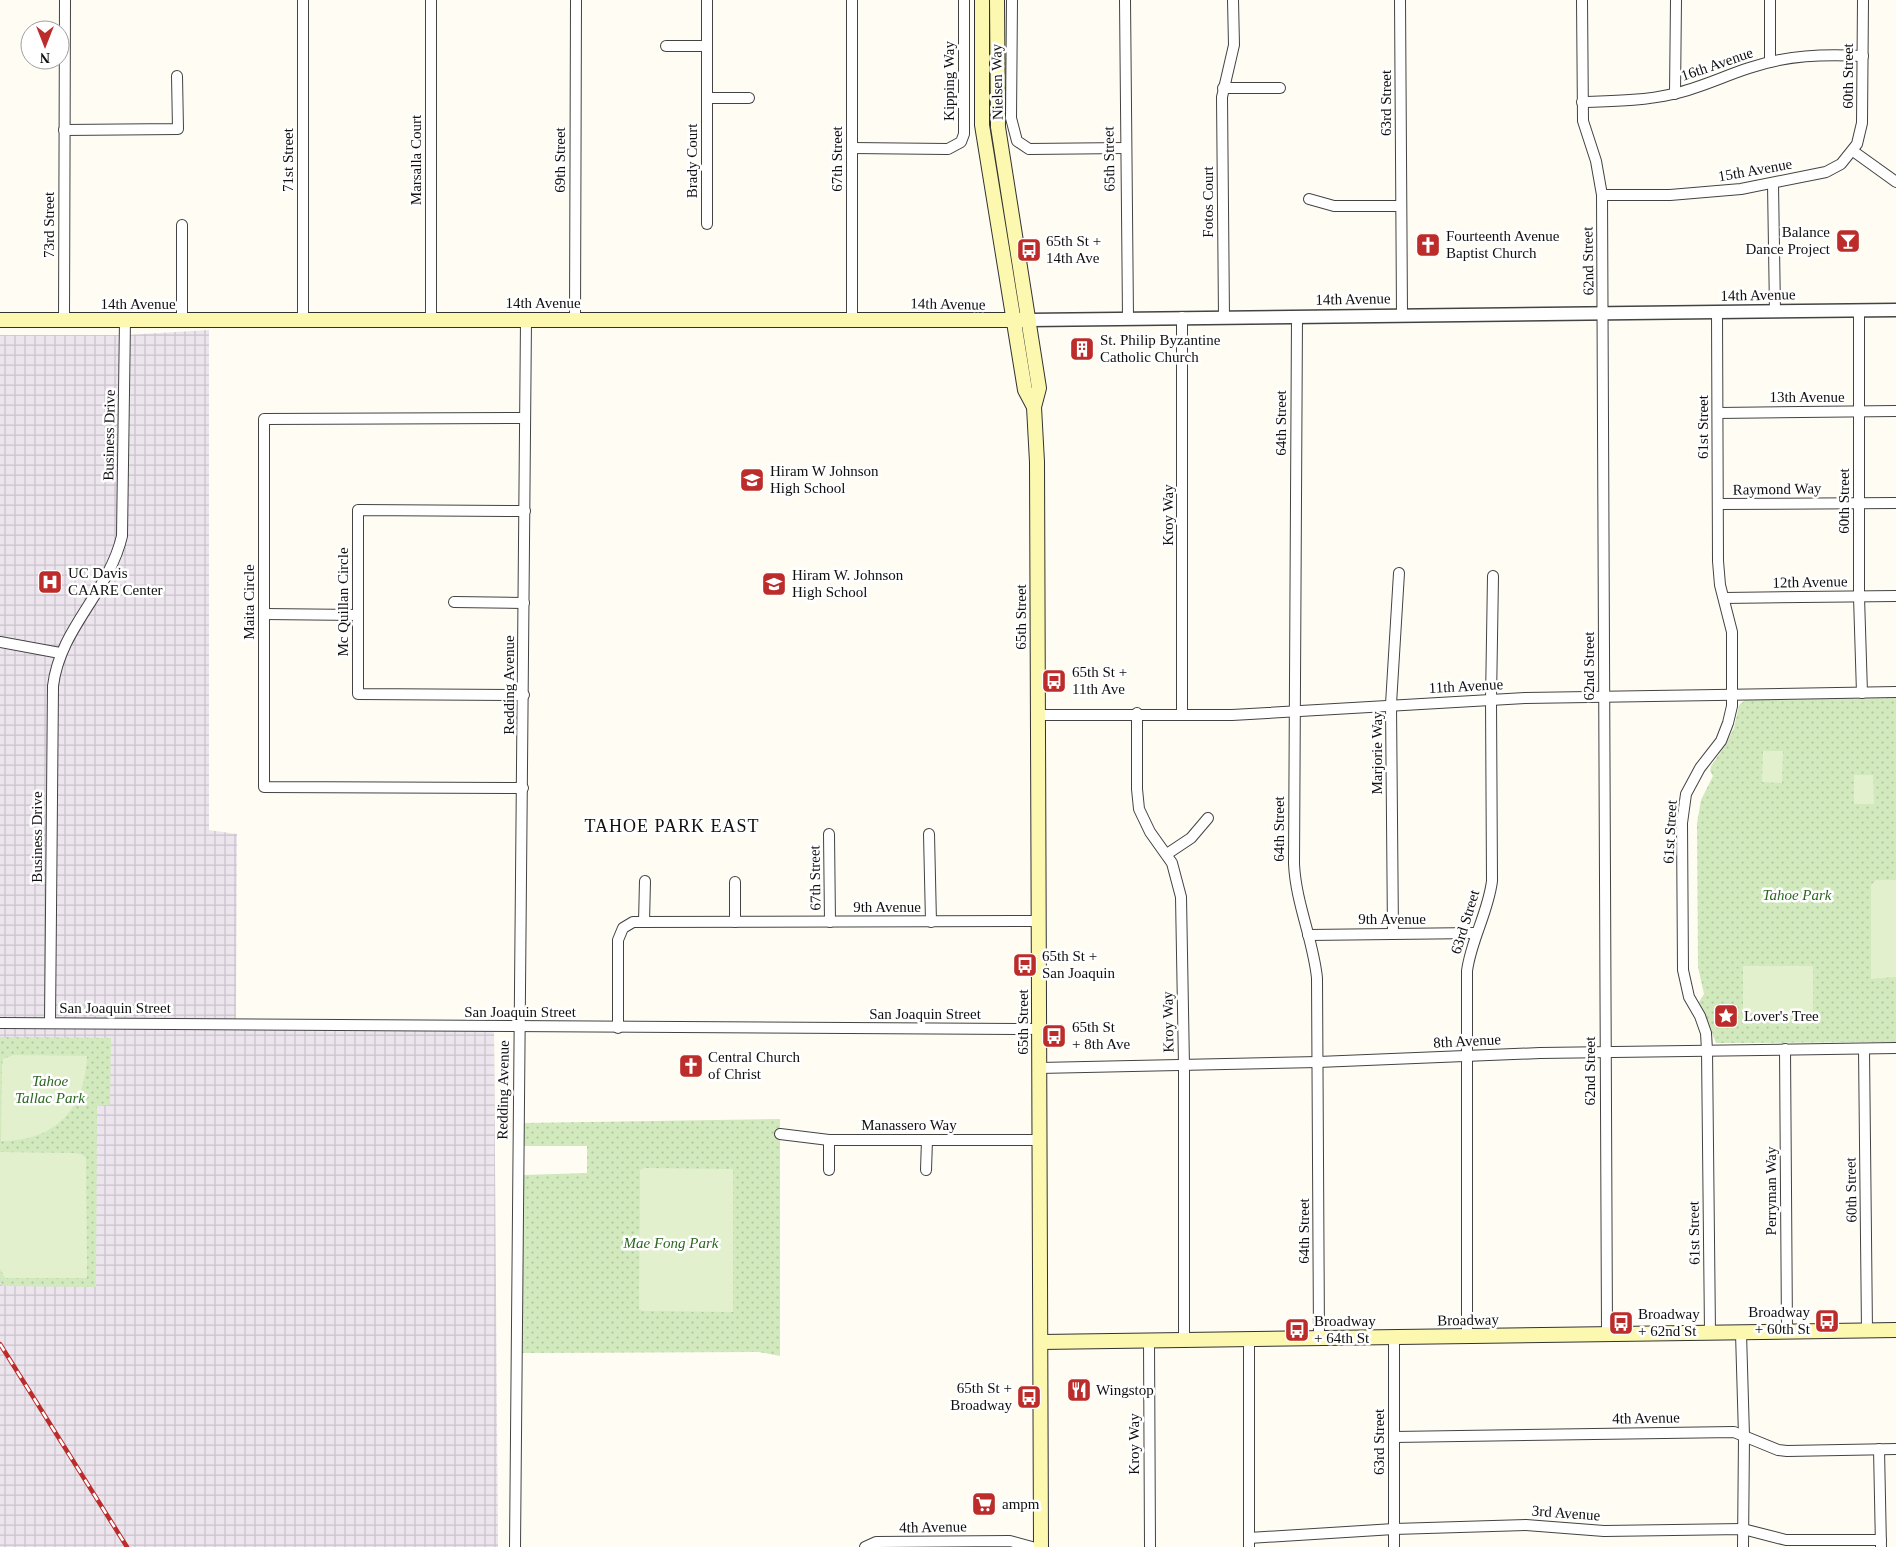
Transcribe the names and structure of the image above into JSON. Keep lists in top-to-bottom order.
{
  "streets": {
    "main road": ["65th Street", "14th Avenue", "Broadway"],
    "street": [
      "16th Avenue",
      "60th Street",
      "Kipping Way",
      "Nielsen Way",
      "63rd Street",
      "67th Street",
      "71st Street",
      "Marsalla Court",
      "69th Street",
      "Brady Court",
      "15th Avenue",
      "Fotos Court",
      "73rd Street",
      "62nd Street",
      "13th Avenue",
      "64th Street",
      "61st Street",
      "Business Drive",
      "Raymond Way",
      "Kroy Way",
      "12th Avenue",
      "Maita Circle",
      "Mc Quillan Circle",
      "Redding Avenue",
      "11th Avenue",
      "Marjorie Way",
      "9th Avenue",
      "San Joaquin Street",
      "8th Avenue",
      "Manassero Way",
      "Perryman Way",
      "4th Avenue",
      "3rd Avenue"
    ]
  },
  "crossings": [
    ["16th Avenue", "60th Street"],
    ["16th Avenue", "62nd Street"],
    ["60th Street", "15th Avenue"],
    ["60th Street", "14th Avenue"],
    ["60th Street", "13th Avenue"],
    ["60th Street", "Raymond Way"],
    ["60th Street", "12th Avenue"],
    ["60th Street", "11th Avenue"],
    ["60th Street", "8th Avenue"],
    ["60th Street", "Broadway"],
    ["Kipping Way", "67th Street"],
    ["Nielsen Way", "65th Street"],
    ["63rd Street", "14th Avenue"],
    ["63rd Street", "11th Avenue"],
    ["63rd Street", "9th Avenue"],
    ["63rd Street", "8th Avenue"],
    ["63rd Street", "Broadway"],
    ["63rd Street", "4th Avenue"],
    ["63rd Street", "3rd Avenue"],
    ["67th Street", "14th Avenue"],
    ["67th Street", "9th Avenue"],
    ["65th Street", "14th Avenue"],
    ["65th Street", "11th Avenue"],
    ["65th Street", "9th Avenue"],
    ["65th Street", "San Joaquin Street"],
    ["65th Street", "8th Avenue"],
    ["65th Street", "Manassero Way"],
    ["65th Street", "Broadway"],
    ["71st Street", "14th Avenue"],
    ["Marsalla Court", "14th Avenue"],
    ["69th Street", "14th Avenue"],
    ["15th Avenue", "62nd Street"],
    ["Fotos Court", "14th Avenue"],
    ["73rd Street", "14th Avenue"],
    ["62nd Street", "14th Avenue"],
    ["62nd Street", "11th Avenue"],
    ["62nd Street", "8th Avenue"],
    ["62nd Street", "Broadway"],
    ["14th Avenue", "64th Street"],
    ["14th Avenue", "61st Street"],
    ["14th Avenue", "Business Drive"],
    ["14th Avenue", "Kroy Way"],
    ["14th Avenue", "Redding Avenue"],
    ["13th Avenue", "61st Street"],
    ["64th Street", "11th Avenue"],
    ["64th Street", "9th Avenue"],
    ["64th Street", "8th Avenue"],
    ["64th Street", "Broadway"],
    ["61st Street", "Raymond Way"],
    ["61st Street", "12th Avenue"],
    ["61st Street", "11th Avenue"],
    ["61st Street", "8th Avenue"],
    ["61st Street", "Broadway"],
    ["Business Drive", "San Joaquin Street"],
    ["Kroy Way", "11th Avenue"],
    ["Kroy Way", "8th Avenue"],
    ["Kroy Way", "Broadway"],
    ["Maita Circle", "Redding Avenue"],
    ["Mc Quillan Circle", "Redding Avenue"],
    ["Redding Avenue", "San Joaquin Street"],
    ["11th Avenue", "Marjorie Way"],
    ["Marjorie Way", "9th Avenue"],
    ["9th Avenue", "San Joaquin Street"],
    ["8th Avenue", "Perryman Way"],
    ["Perryman Way", "Broadway"]
  ],
  "districts": ["TAHOE PARK EAST"],
  "parks": ["Tahoe Park", "Tahoe Tallac Park", "Mae Fong Park"],
  "places": {
    "bar": ["Balance Dance Project"],
    "church": ["Fourteenth Avenue Baptist Church", "Central Church of Christ"],
    "bus stop": [
      "65th St + 14th Ave",
      "65th St + 11th Ave",
      "65th St + San Joaquin",
      "65th St + 8th Ave",
      "Broadway + 60th St",
      "Broadway + 62nd St",
      "Broadway + 64th St",
      "65th St + Broadway"
    ],
    "building": ["St. Philip Byzantine Catholic Church"],
    "school or university": ["Hiram W Johnson High School", "Hiram W. Johnson High School"],
    "hospital": ["UC Davis CAARE Center"],
    "place": ["Lover's Tree"],
    "restaurant": ["Wingstop"],
    "supermarket": ["ampm"]
  },
  "north": "bottom"
}
